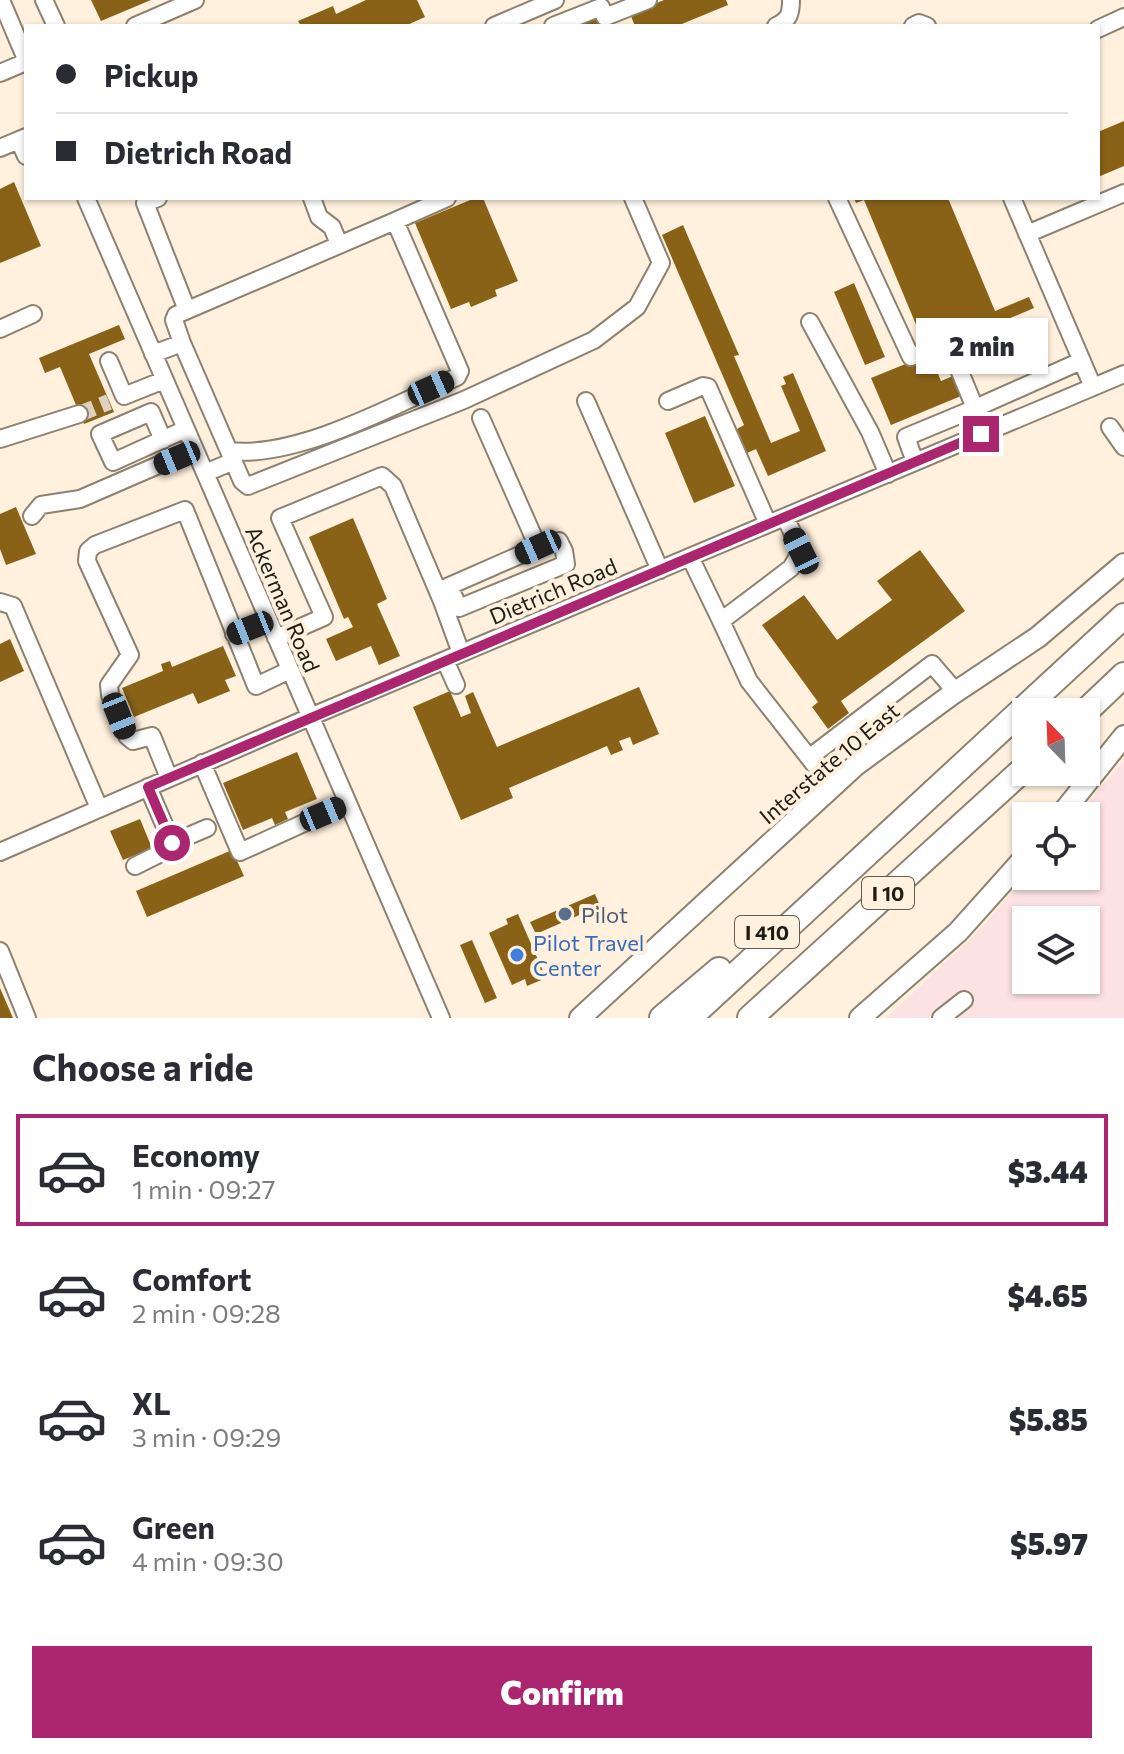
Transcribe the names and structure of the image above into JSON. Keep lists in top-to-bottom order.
{
  "streets": {
    "highway": ["I 10", "I 410"],
    "main road": ["Interstate 10 East"],
    "street": ["Dietrich Road", "Ackerman Road"]
  },
  "crossings": [
    ["Dietrich Road", "Ackerman Road"],
    ["I 10", "I 410"]
  ],
  "places": ["Pilot", "Pilot Travel Center"],
  "north": "top left",
  "page": {
    "banner": ["Pickup", "Dietrich Road"],
    "bubble": "2 min",
    "heading": "Choose a ride",
    "list": [
      {
        "name": "Economy",
        "note": "1 min · 09:27",
        "value": "$3.44"
      },
      {
        "name": "Comfort",
        "note": "2 min · 09:28",
        "value": "$4.65"
      },
      {
        "name": "XL",
        "note": "3 min · 09:29",
        "value": "$5.85"
      },
      {
        "name": "Green",
        "note": "4 min · 09:30",
        "value": "$5.97"
      }
    ],
    "buttons": "Confirm"
  }
}
